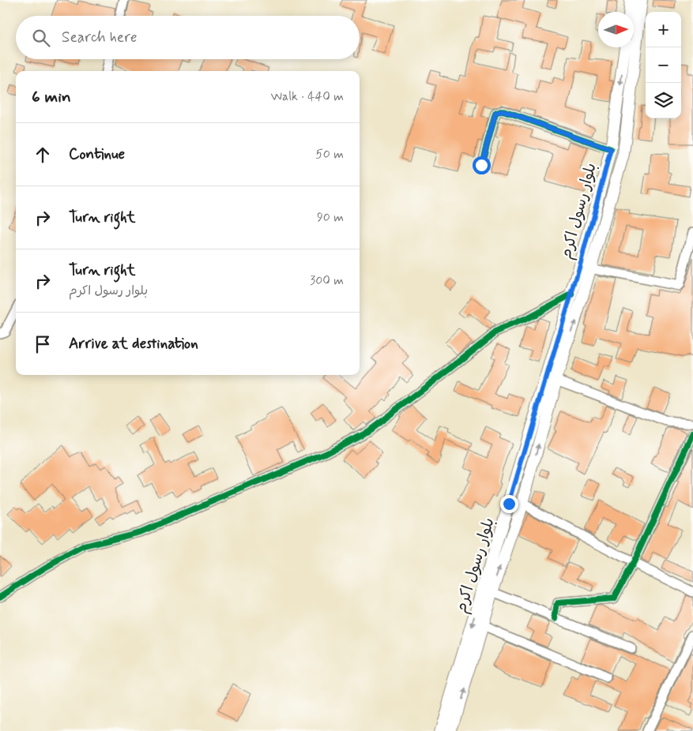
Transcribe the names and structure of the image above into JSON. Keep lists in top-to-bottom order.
{
  "streets": {
    "main road": ["بلوار رسول اکرم"]
  },
  "north": "right",
  "page": {
    "map_buttons": ["+", "−"],
    "search": "Search here",
    "heading": ["6 min", "Walk · 440 m"],
    "list": [
      ["Continue", "50 m"],
      ["Turn right", "90 m"],
      ["Turn right", "بلوار رسول اکرم", "300 m"],
      "Arrive at destination"
    ]
  }
}
